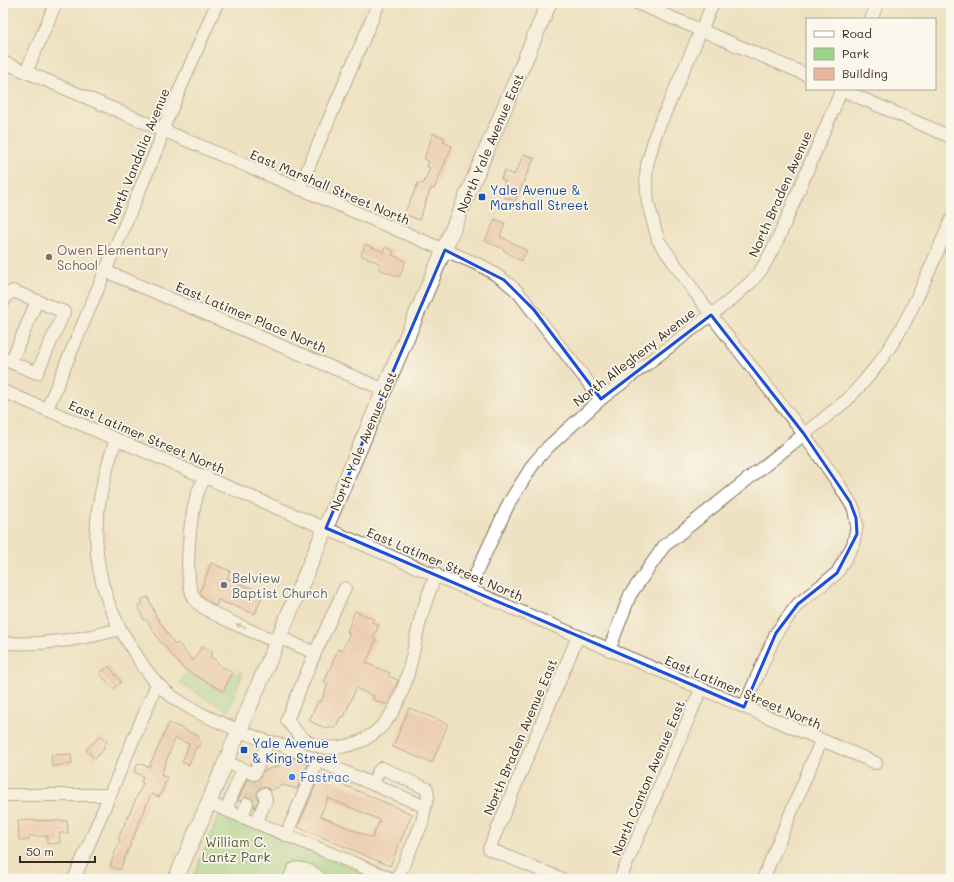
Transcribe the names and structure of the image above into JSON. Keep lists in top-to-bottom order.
{
  "streets": {
    "main road": ["North Yale Avenue East"],
    "street": [
      "North Vandalia Avenue",
      "East Marshall Street North",
      "North Braden Avenue",
      "East Latimer Place North",
      "North Allegheny Avenue",
      "East Latimer Street North",
      "North Braden Avenue East",
      "North Canton Avenue East"
    ]
  },
  "crossings": [
    ["North Yale Avenue East", "East Marshall Street North"],
    ["North Yale Avenue East", "East Latimer Place North"],
    ["North Yale Avenue East", "East Latimer Street North"],
    ["North Vandalia Avenue", "East Marshall Street North"],
    ["North Vandalia Avenue", "East Latimer Place North"],
    ["North Vandalia Avenue", "East Latimer Street North"],
    ["East Marshall Street North", "North Allegheny Avenue"],
    ["North Braden Avenue", "North Allegheny Avenue"],
    ["North Allegheny Avenue", "East Latimer Street North"],
    ["East Latimer Street North", "North Braden Avenue East"],
    ["East Latimer Street North", "North Canton Avenue East"]
  ],
  "parks": ["William C. Lantz Park"],
  "places": {
    "transit": ["Yale Avenue & Marshall Street", "Yale Avenue & King Street"],
    "other": ["Owen Elementary School", "Belview Baptist Church", "Fastrac"]
  },
  "legend": ["Road", "Park", "Building"],
  "scale_bar": "50 m"
}
